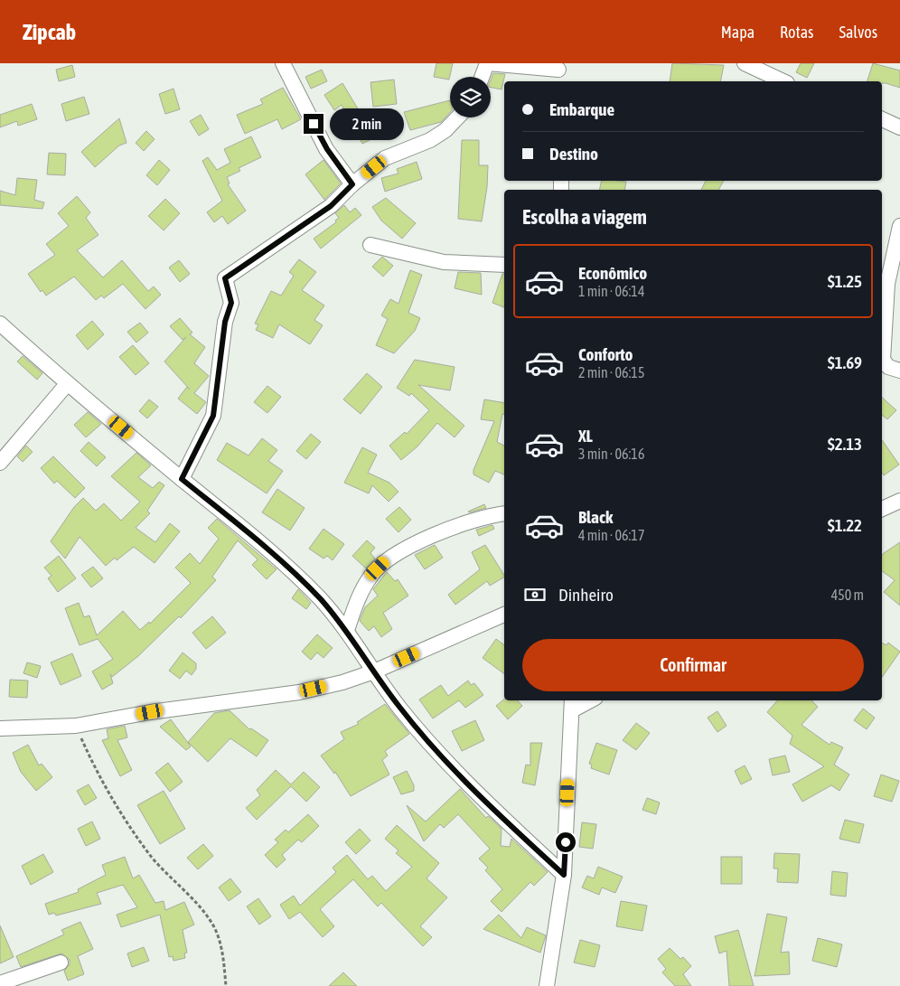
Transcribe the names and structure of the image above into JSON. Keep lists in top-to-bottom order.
{
  "page": {
    "header": "Zipcab",
    "nav": ["Mapa", "Rotas", "Salvos"],
    "banner": ["Embarque", "Destino"],
    "bubble": "2 min",
    "heading": "Escolha a viagem",
    "list": [
      {
        "name": "Econômico",
        "note": "1 min · 06:14",
        "value": "$1.25"
      },
      {
        "name": "Conforto",
        "note": "2 min · 06:15",
        "value": "$1.69"
      },
      {
        "name": "XL",
        "note": "3 min · 06:16",
        "value": "$2.13"
      },
      {
        "name": "Black",
        "note": "4 min · 06:17",
        "value": "$1.22"
      }
    ],
    "pay": ["Dinheiro", "450 m"],
    "buttons": "Confirmar"
  }
}
